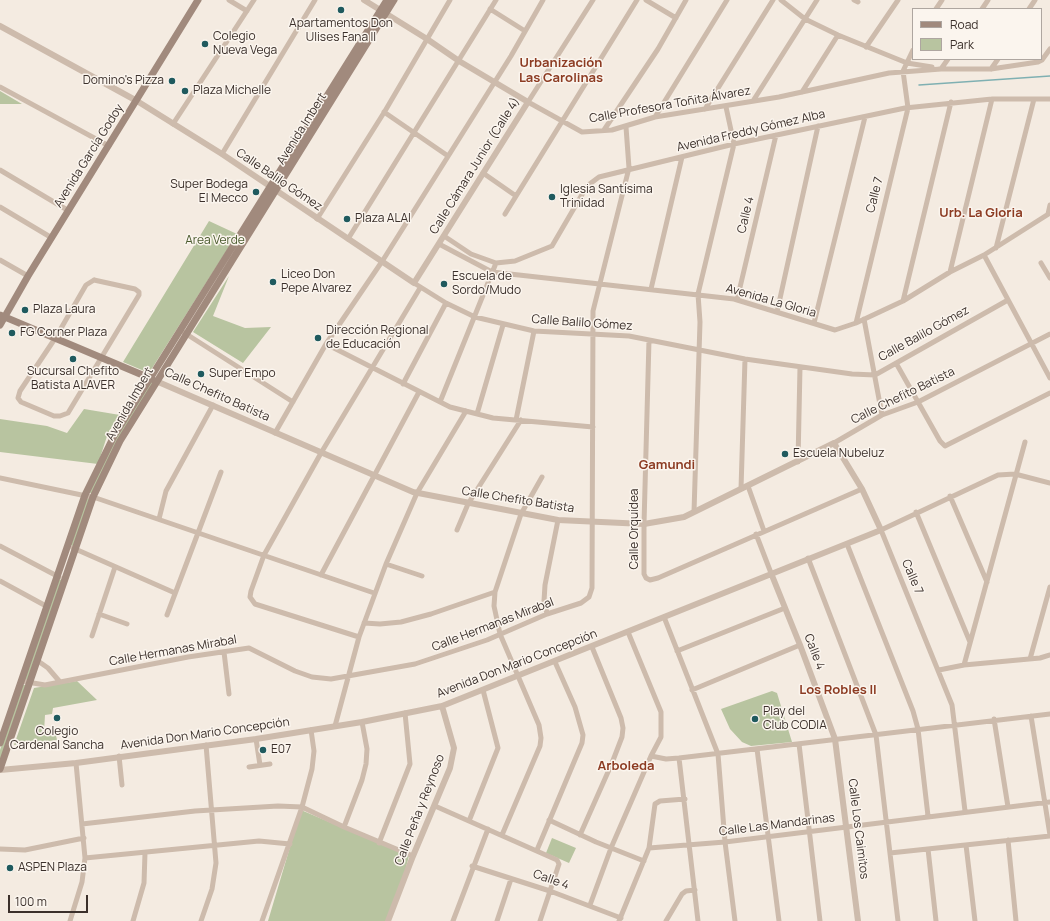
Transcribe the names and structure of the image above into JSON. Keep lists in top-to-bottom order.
{
  "streets": {
    "main road": ["Avenida Imbert", "Avenida García Godoy", "Calle Chefito Batista"],
    "street": [
      "Calle Profesora Toñita Álvarez",
      "Avenida Freddy Gómez Alba",
      "Calle Cámara Junior (Calle 4)",
      "Calle Balilo Gómez",
      "Calle 7",
      "Calle 4",
      "Avenida La Gloria",
      "Calle Orquídea",
      "Calle Hermanas Mirabal",
      "Avenida Don Mario Concepción",
      "Calle Peña y Reynoso",
      "Calle Las Mandarinas",
      "Calle Los Caimitos"
    ]
  },
  "crossings": [
    ["Calle Profesora Toñita Álvarez", "Avenida Imbert"],
    ["Calle Profesora Toñita Álvarez", "Calle Cámara Junior (Calle 4)"],
    ["Calle Profesora Toñita Álvarez", "Calle 7"],
    ["Avenida Imbert", "Calle Balilo Gómez"],
    ["Avenida Imbert", "Calle Chefito Batista"],
    ["Avenida Imbert", "Calle Hermanas Mirabal"],
    ["Avenida Imbert", "Avenida Don Mario Concepción"],
    ["Avenida Freddy Gómez Alba", "Calle 7"],
    ["Avenida Freddy Gómez Alba", "Calle 4"],
    ["Avenida García Godoy", "Calle Balilo Gómez"],
    ["Avenida García Godoy", "Calle Chefito Batista"],
    ["Calle Cámara Junior (Calle 4)", "Calle Balilo Gómez"],
    ["Calle Cámara Junior (Calle 4)", "Avenida La Gloria"],
    ["Calle Balilo Gómez", "Calle Orquídea"],
    ["Calle 7", "Avenida La Gloria"],
    ["Calle 7", "Calle Chefito Batista"],
    ["Calle 7", "Calle Orquídea"],
    ["Calle 7", "Avenida Don Mario Concepción"],
    ["Calle 7", "Calle Las Mandarinas"],
    ["Calle 4", "Avenida La Gloria"],
    ["Calle 4", "Avenida Don Mario Concepción"],
    ["Calle 4", "Calle Los Caimitos"],
    ["Calle Chefito Batista", "Calle Orquídea"],
    ["Calle Chefito Batista", "Calle Hermanas Mirabal"],
    ["Avenida Don Mario Concepción", "Calle Peña y Reynoso"],
    ["Calle Las Mandarinas", "Calle Los Caimitos"]
  ],
  "districts": [
    "Urbanización Las Carolinas",
    "Urb. La Gloria",
    "Gamundi",
    "Los Robles II",
    "Arboleda"
  ],
  "parks": ["Area Verde"],
  "places": [
    "Apartamentos Don Ulises Fana II",
    "Colegio Nueva Vega",
    "Domino's Pizza",
    "Plaza Michelle",
    "Super Bodega El Mecco",
    "Iglesia Santísima Trinidad",
    "Plaza ALAI",
    "Liceo Don Pepe Alvarez",
    "Escuela de Sordo/Mudo",
    "Plaza Laura",
    "FG Corner Plaza",
    "Dirección Regional de Educación",
    "Sucursal Chefito Batista ALAVER",
    "Super Empo",
    "Escuela Nubeluz",
    "Colegio Cardenal Sancha",
    "Play del Club CODIA",
    "E07",
    "ASPEN Plaza"
  ],
  "legend": ["Road", "Park"],
  "scale_bar": "100 m"
}
